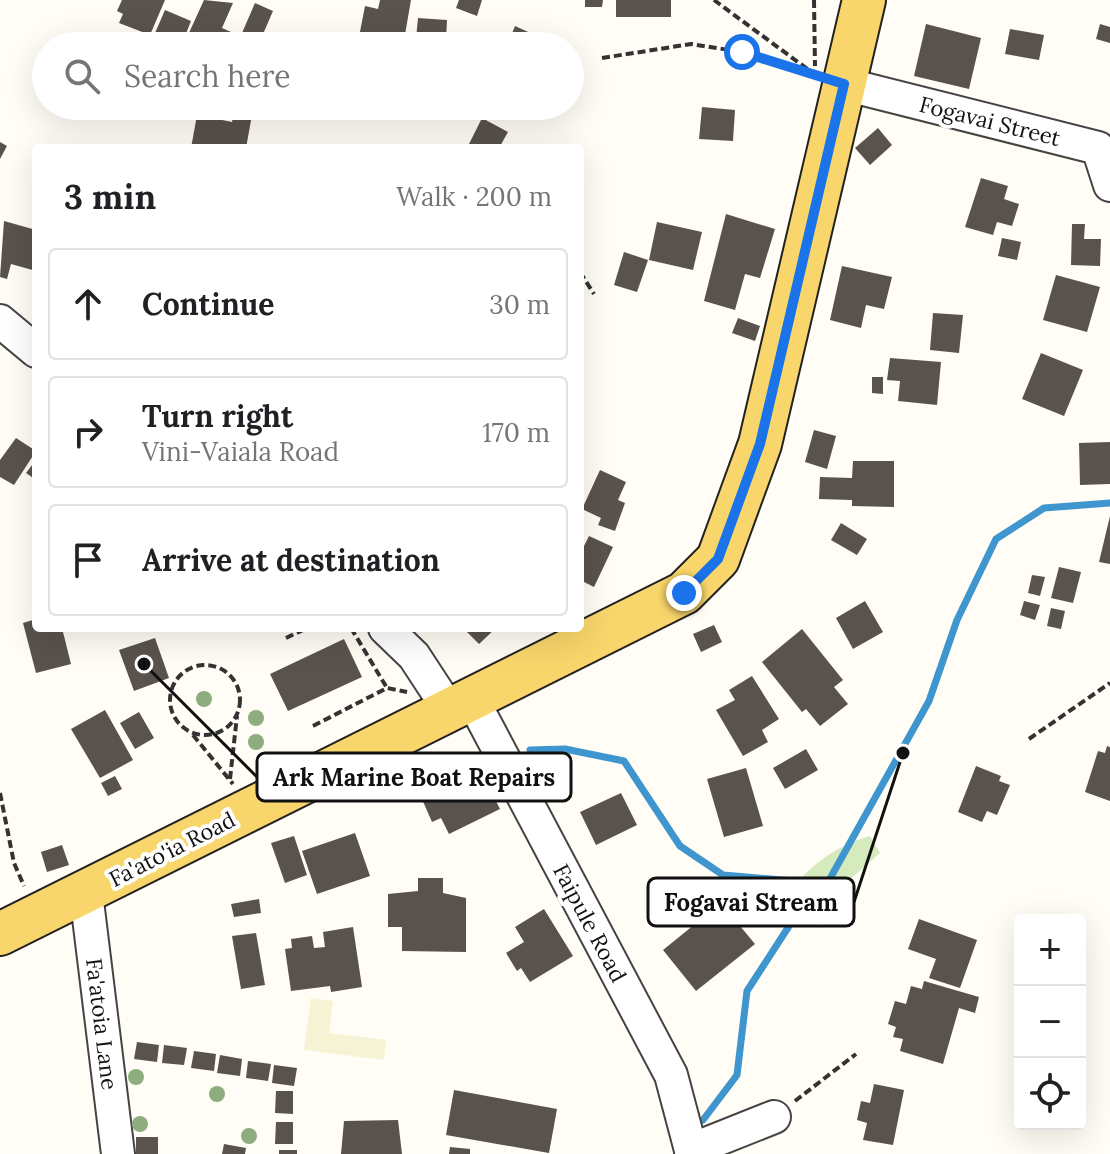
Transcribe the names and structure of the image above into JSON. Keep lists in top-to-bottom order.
{
  "streets": {
    "main road": ["Fa'ato'ia Road"],
    "street": ["Fogavai Street", "Faipule Road", "Fa'atoia Lane"]
  },
  "crossings": [
    ["Fogavai Street", "Fa'ato'ia Road"],
    ["Fa'ato'ia Road", "Faipule Road"],
    ["Fa'ato'ia Road", "Fa'atoia Lane"]
  ],
  "places": ["Ark Marine Boat Repairs", "Fogavai Stream"],
  "page": {
    "search": "Search here",
    "heading": ["3 min", "Walk · 200 m"],
    "list": [
      ["Continue", "30 m"],
      ["Turn right", "Vini-Vaiala Road", "170 m"],
      "Arrive at destination"
    ],
    "map_buttons": ["+", "−"]
  }
}
